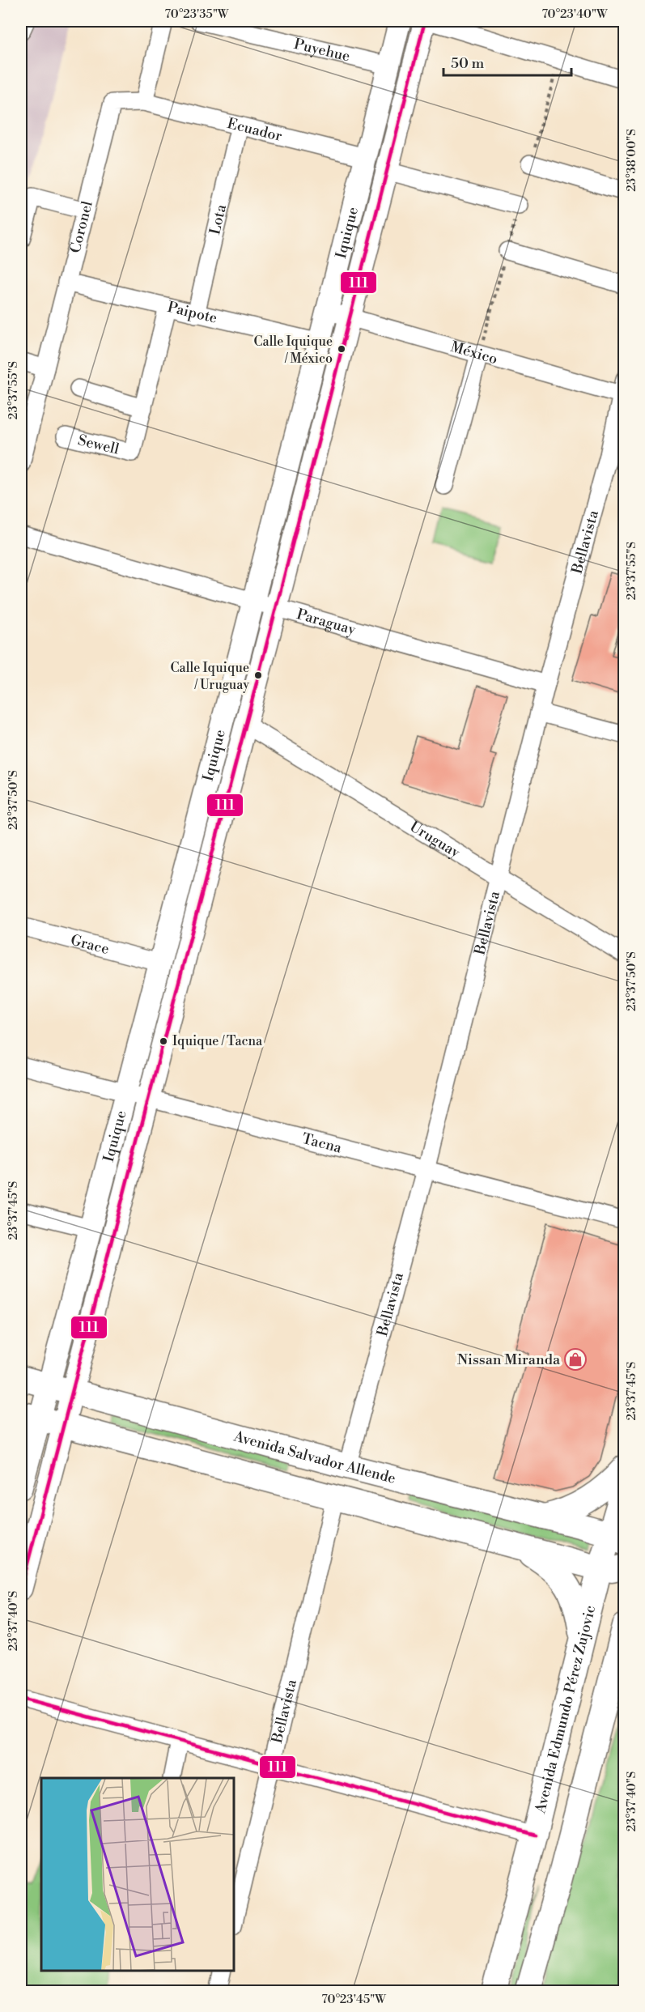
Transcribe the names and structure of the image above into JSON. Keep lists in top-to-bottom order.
{
  "streets": {
    "highway": ["Avenida Salvador Allende", "Avenida Edmundo Pérez Zujovic"],
    "main road": ["Iquique"],
    "street": [
      "Puyehue",
      "Ecuador",
      "Lota",
      "Coronel",
      "Paipote",
      "México",
      "Sewell",
      "Bellavista",
      "Paraguay",
      "Uruguay",
      "Grace",
      "Tacna"
    ]
  },
  "crossings": [
    ["Puyehue", "Iquique"],
    ["Ecuador", "Lota"],
    ["Ecuador", "Coronel"],
    ["Ecuador", "Iquique"],
    ["Lota", "Paipote"],
    ["Coronel", "Paipote"],
    ["Iquique", "Paipote"],
    ["Iquique", "México"],
    ["Iquique", "Paraguay"],
    ["Iquique", "Uruguay"],
    ["Iquique", "Grace"],
    ["Iquique", "Tacna"],
    ["Iquique", "Avenida Salvador Allende"],
    ["México", "Bellavista"],
    ["Bellavista", "Paraguay"],
    ["Bellavista", "Uruguay"],
    ["Bellavista", "Tacna"],
    ["Bellavista", "Avenida Salvador Allende"],
    ["Avenida Salvador Allende", "Avenida Edmundo Pérez Zujovic"]
  ],
  "places": {
    "other": ["Calle Iquique / México", "Calle Iquique / Uruguay", "Iquique / Tacna"],
    "shop": ["Nissan Miranda"]
  },
  "lines": ["transit line 111"],
  "scale_bar": "50 m",
  "coordinates": [
    "70°23'35\"W",
    "70°23'40\"W",
    "23°38'00\"S",
    "23°37'55\"S",
    "23°37'50\"S",
    "23°37'45\"S",
    "23°37'40\"S",
    "70°23'45\"W"
  ]
}
